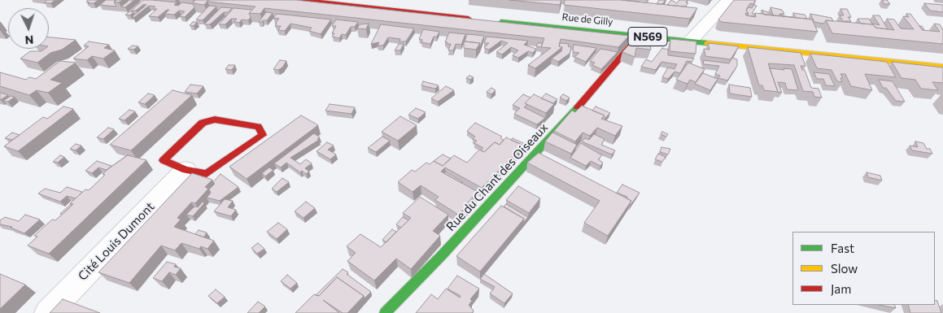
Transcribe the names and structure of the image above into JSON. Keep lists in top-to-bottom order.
{
  "streets": {
    "main road": ["Rue de Gilly", "N569", "Rue du Chant des Oiseaux"],
    "street": ["Cité Louis Dumont"]
  },
  "crossings": [
    ["Rue de Gilly", "Rue du Chant des Oiseaux"]
  ],
  "legend": ["Fast", "Slow", "Jam"],
  "north": "bottom"
}
